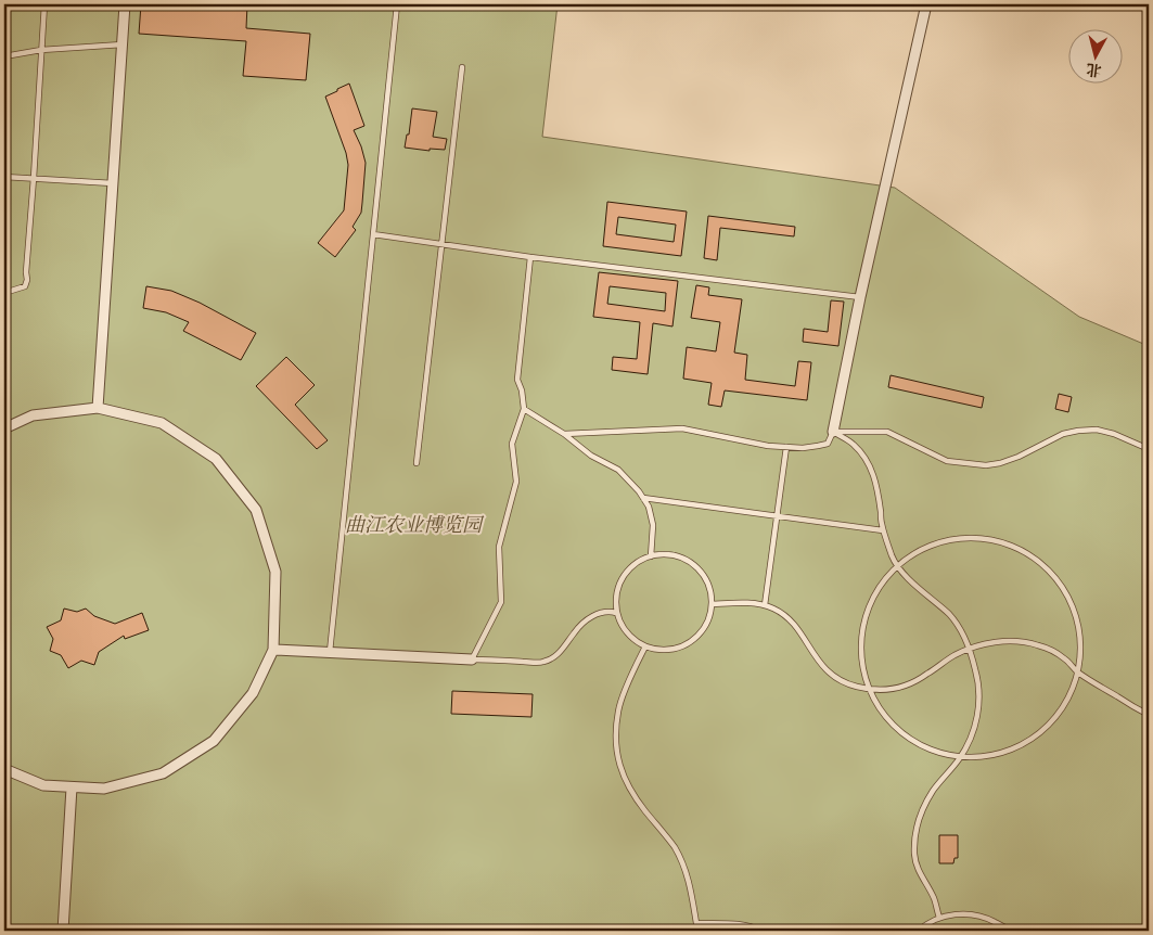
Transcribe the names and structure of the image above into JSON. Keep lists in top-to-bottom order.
{
  "parks": ["曲江农业博览园"],
  "north": "bottom"
}
